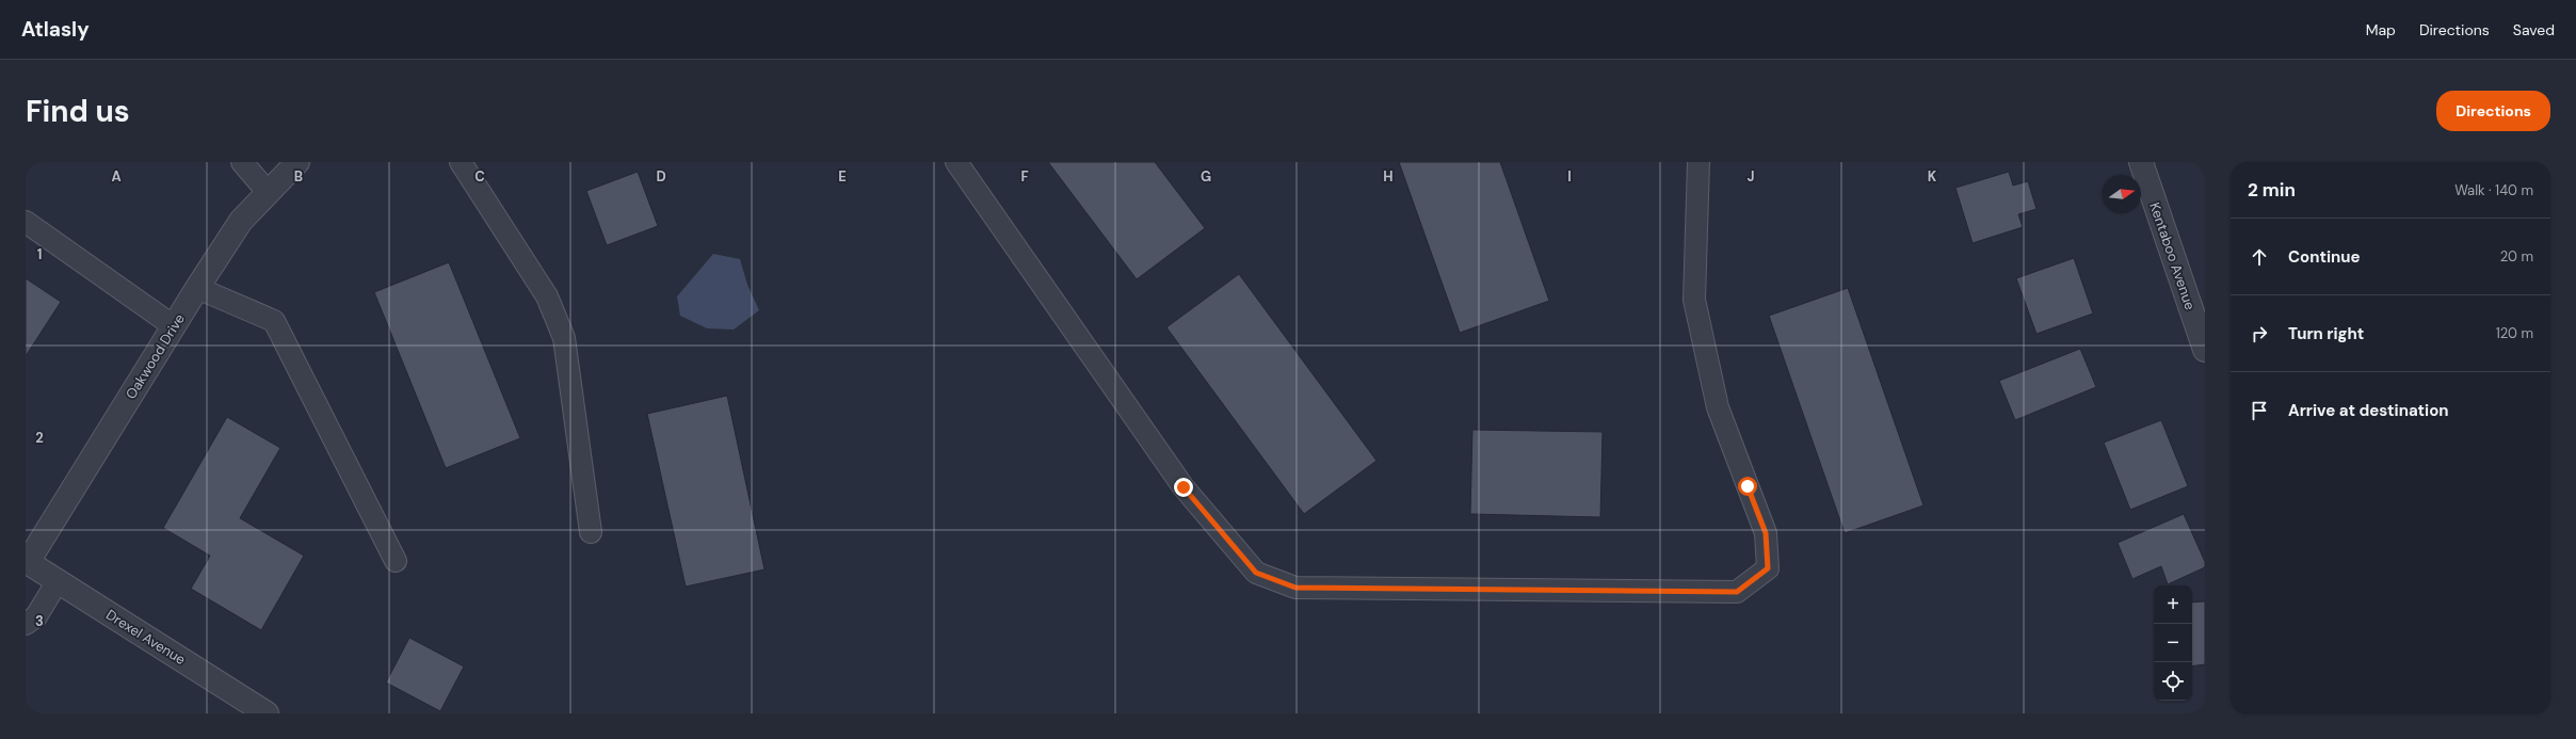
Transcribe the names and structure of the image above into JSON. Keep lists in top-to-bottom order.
{
  "streets": {
    "street": ["Kentaboo Avenue", "Oakwood Drive", "Drexel Avenue"]
  },
  "crossings": [
    ["Oakwood Drive", "Drexel Avenue"]
  ],
  "north": "right",
  "page": {
    "header": "Atlasly",
    "nav": ["Map", "Directions", "Saved"],
    "buttons": "Directions",
    "title": "Find us",
    "heading": ["2 min", "Walk · 140 m"],
    "list": [
      ["Continue", "20 m"],
      ["Turn right", "120 m"],
      "Arrive at destination"
    ],
    "map_buttons": ["+", "−"]
  },
  "grid": {
    "columns": [
      "A",
      "B",
      "C",
      "D",
      "E",
      "F",
      "G",
      "H",
      "I",
      "J",
      "K"
    ],
    "rows": ["1", "2", "3"]
  }
}
